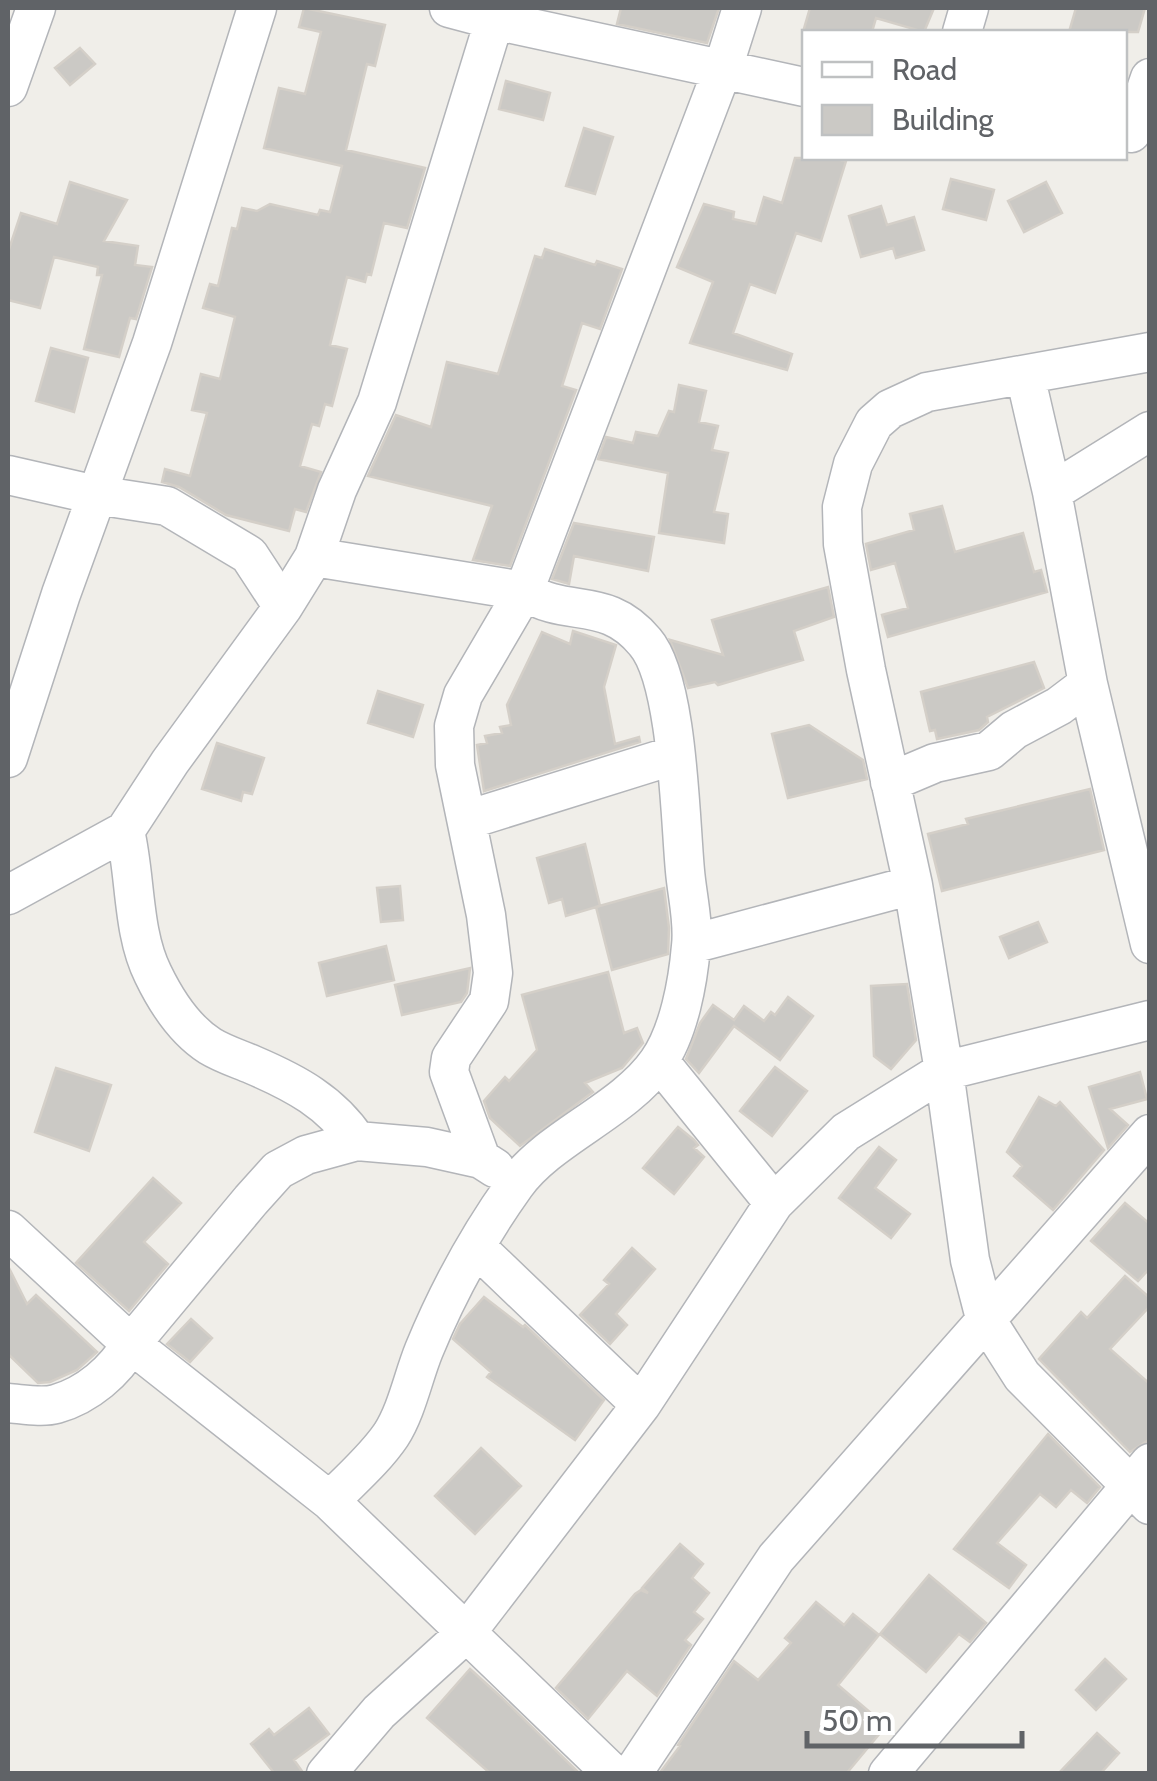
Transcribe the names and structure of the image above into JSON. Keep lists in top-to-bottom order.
{
  "legend": ["Road", "Building"],
  "scale_bar": "50 m"
}
